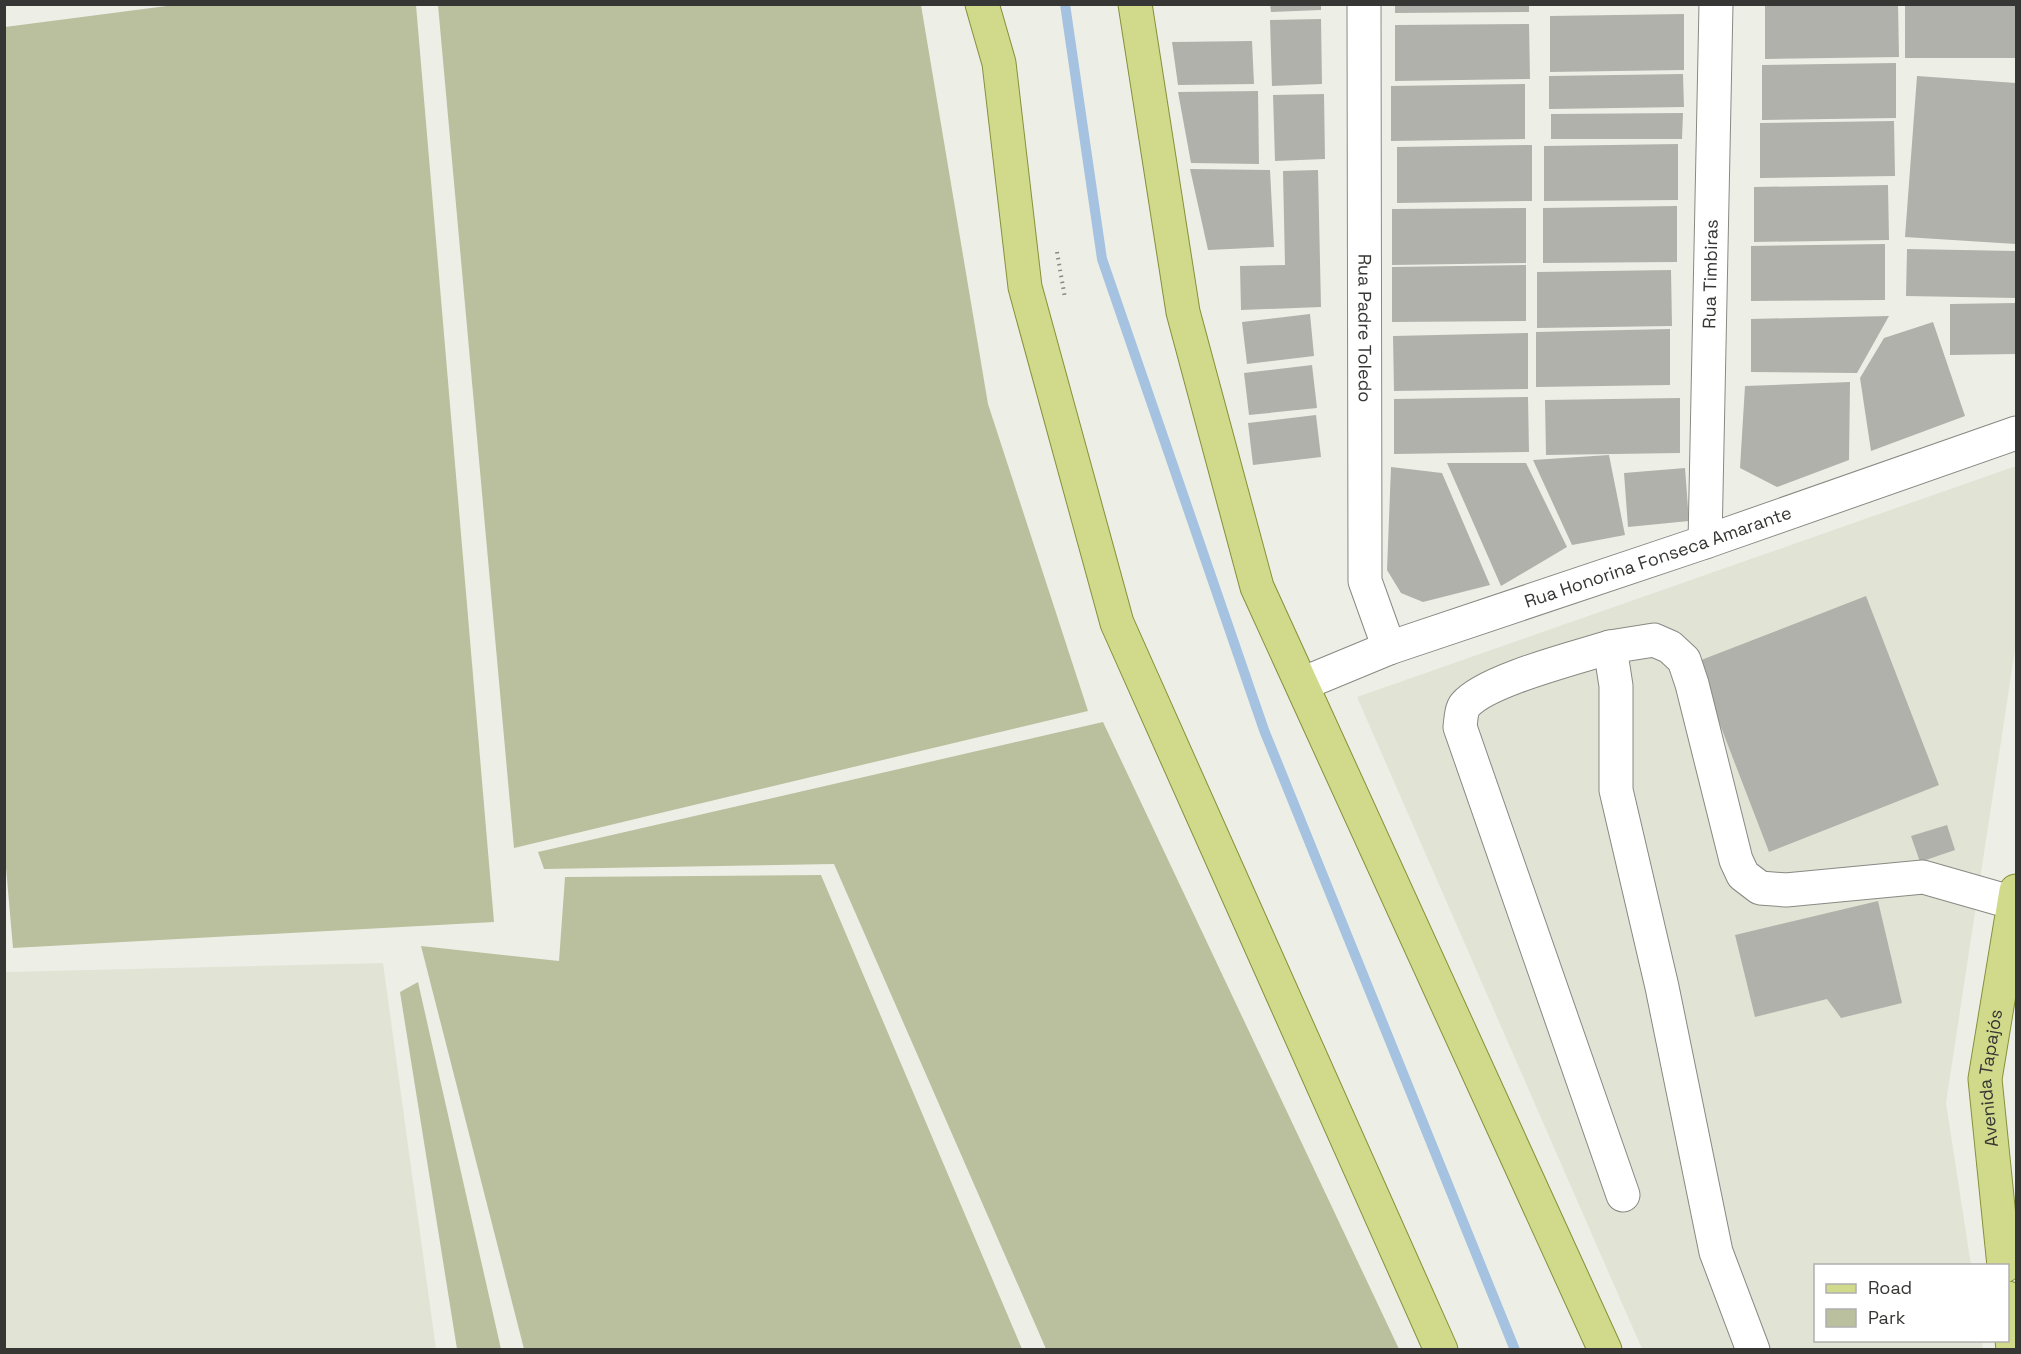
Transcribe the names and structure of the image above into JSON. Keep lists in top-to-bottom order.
{
  "streets": {
    "main road": ["Avenida Tapajós"],
    "street": ["Rua Timbiras", "Rua Padre Toledo", "Rua Honorina Fonseca Amarante"]
  },
  "crossings": [
    ["Rua Timbiras", "Rua Honorina Fonseca Amarante"],
    ["Rua Padre Toledo", "Rua Honorina Fonseca Amarante"]
  ],
  "legend": ["Road", "Park"]
}
